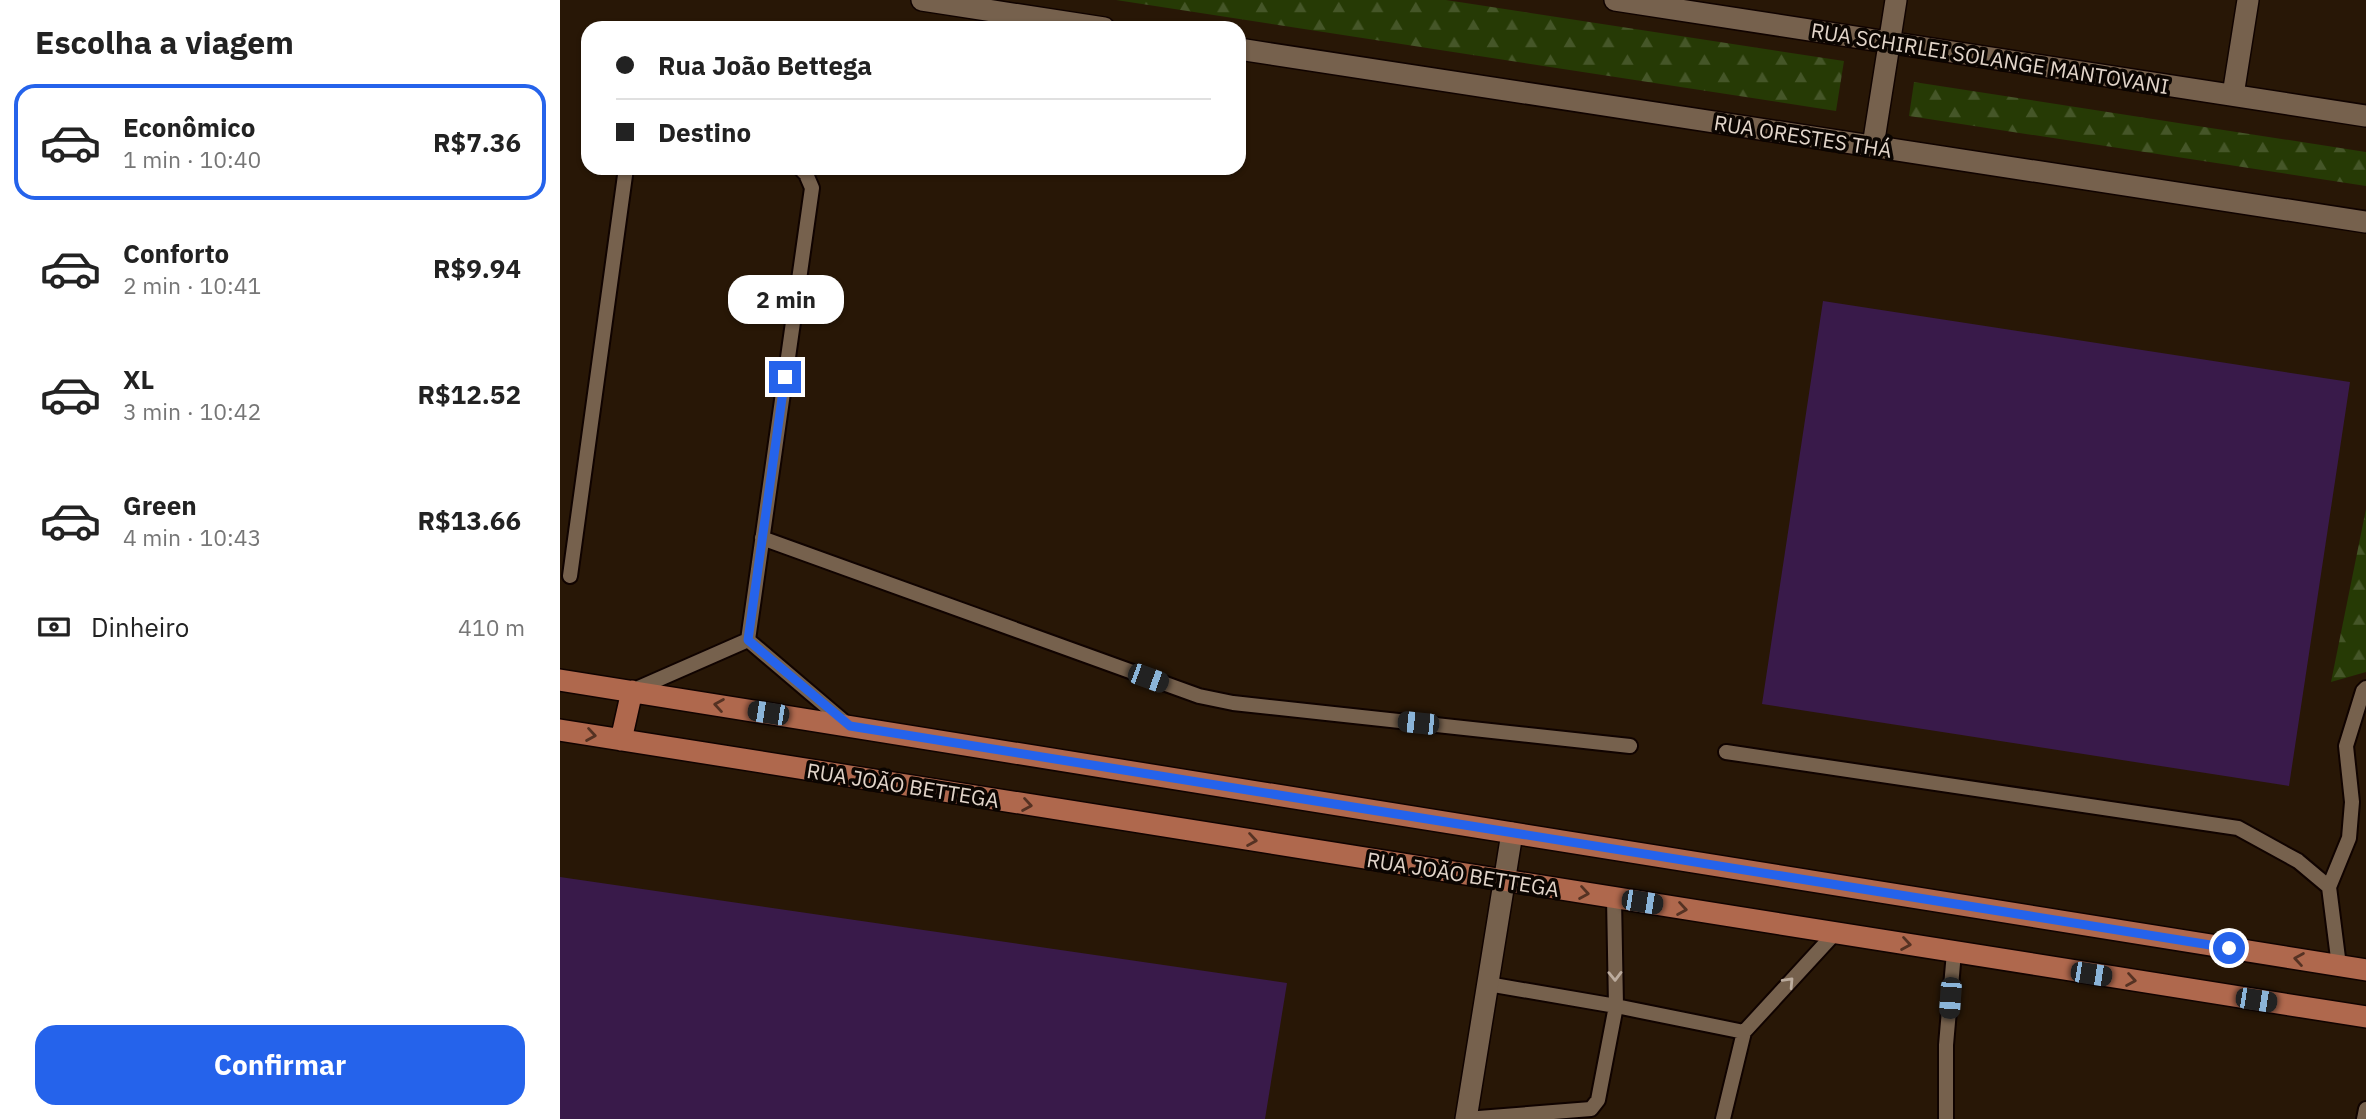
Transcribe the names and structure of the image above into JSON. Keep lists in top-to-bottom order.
{
  "streets": {
    "main road": ["RUA JOÃO BETTEGA"],
    "street": ["RUA SCHIRLEI SOLANGE MANTOVANI", "RUA ORESTES THÁ"]
  },
  "page": {
    "heading": "Escolha a viagem",
    "banner": ["Rua João Bettega", "Destino"],
    "list": [
      {
        "name": "Econômico",
        "note": "1 min · 10:40",
        "value": "R$7.36"
      },
      {
        "name": "Conforto",
        "note": "2 min · 10:41",
        "value": "R$9.94"
      },
      {
        "name": "XL",
        "note": "3 min · 10:42",
        "value": "R$12.52"
      },
      {
        "name": "Green",
        "note": "4 min · 10:43",
        "value": "R$13.66"
      }
    ],
    "bubble": "2 min",
    "pay": ["Dinheiro", "410 m"],
    "buttons": "Confirmar"
  }
}
